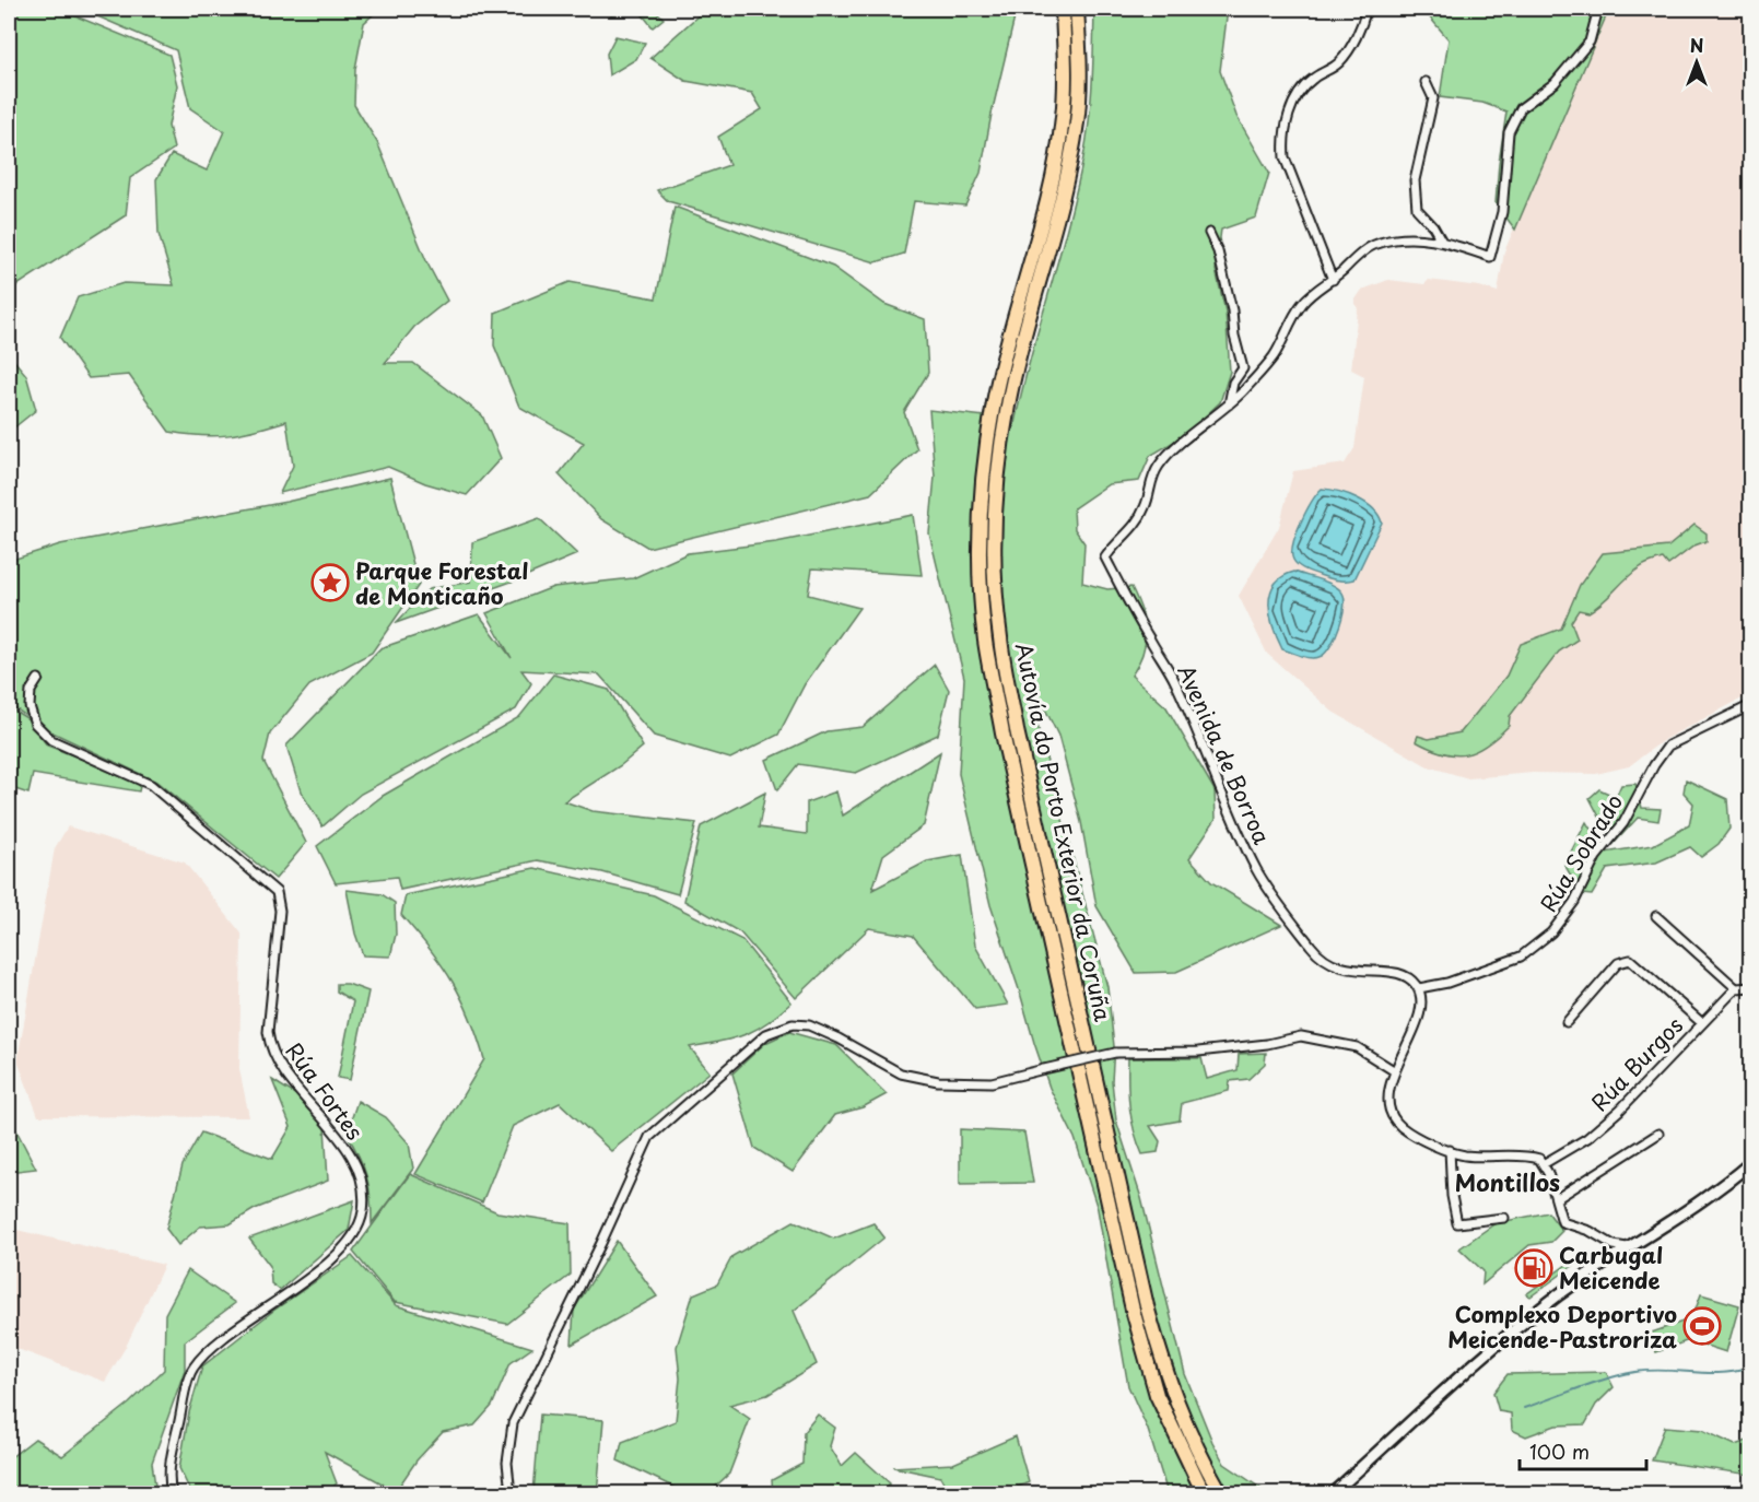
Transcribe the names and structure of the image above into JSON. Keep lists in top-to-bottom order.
{
  "streets": {
    "highway": ["Autovía do Porto Exterior da Coruña"],
    "street": [
      "Avenida de Borroa",
      "Rúa Sobrado",
      "Rúa Burgos",
      "Rúa Fortes"
    ]
  },
  "crossings": [
    ["Avenida de Borroa", "Rúa Sobrado"]
  ],
  "districts": ["Montillos"],
  "places": {
    "place": ["Parque Forestal de Monticaño"],
    "fuel station": ["Carbugal Meicende"],
    "sports": ["Complexo Deportivo Meicende-Pastroriza"]
  },
  "scale_bar": "100 m",
  "north": "top"
}
